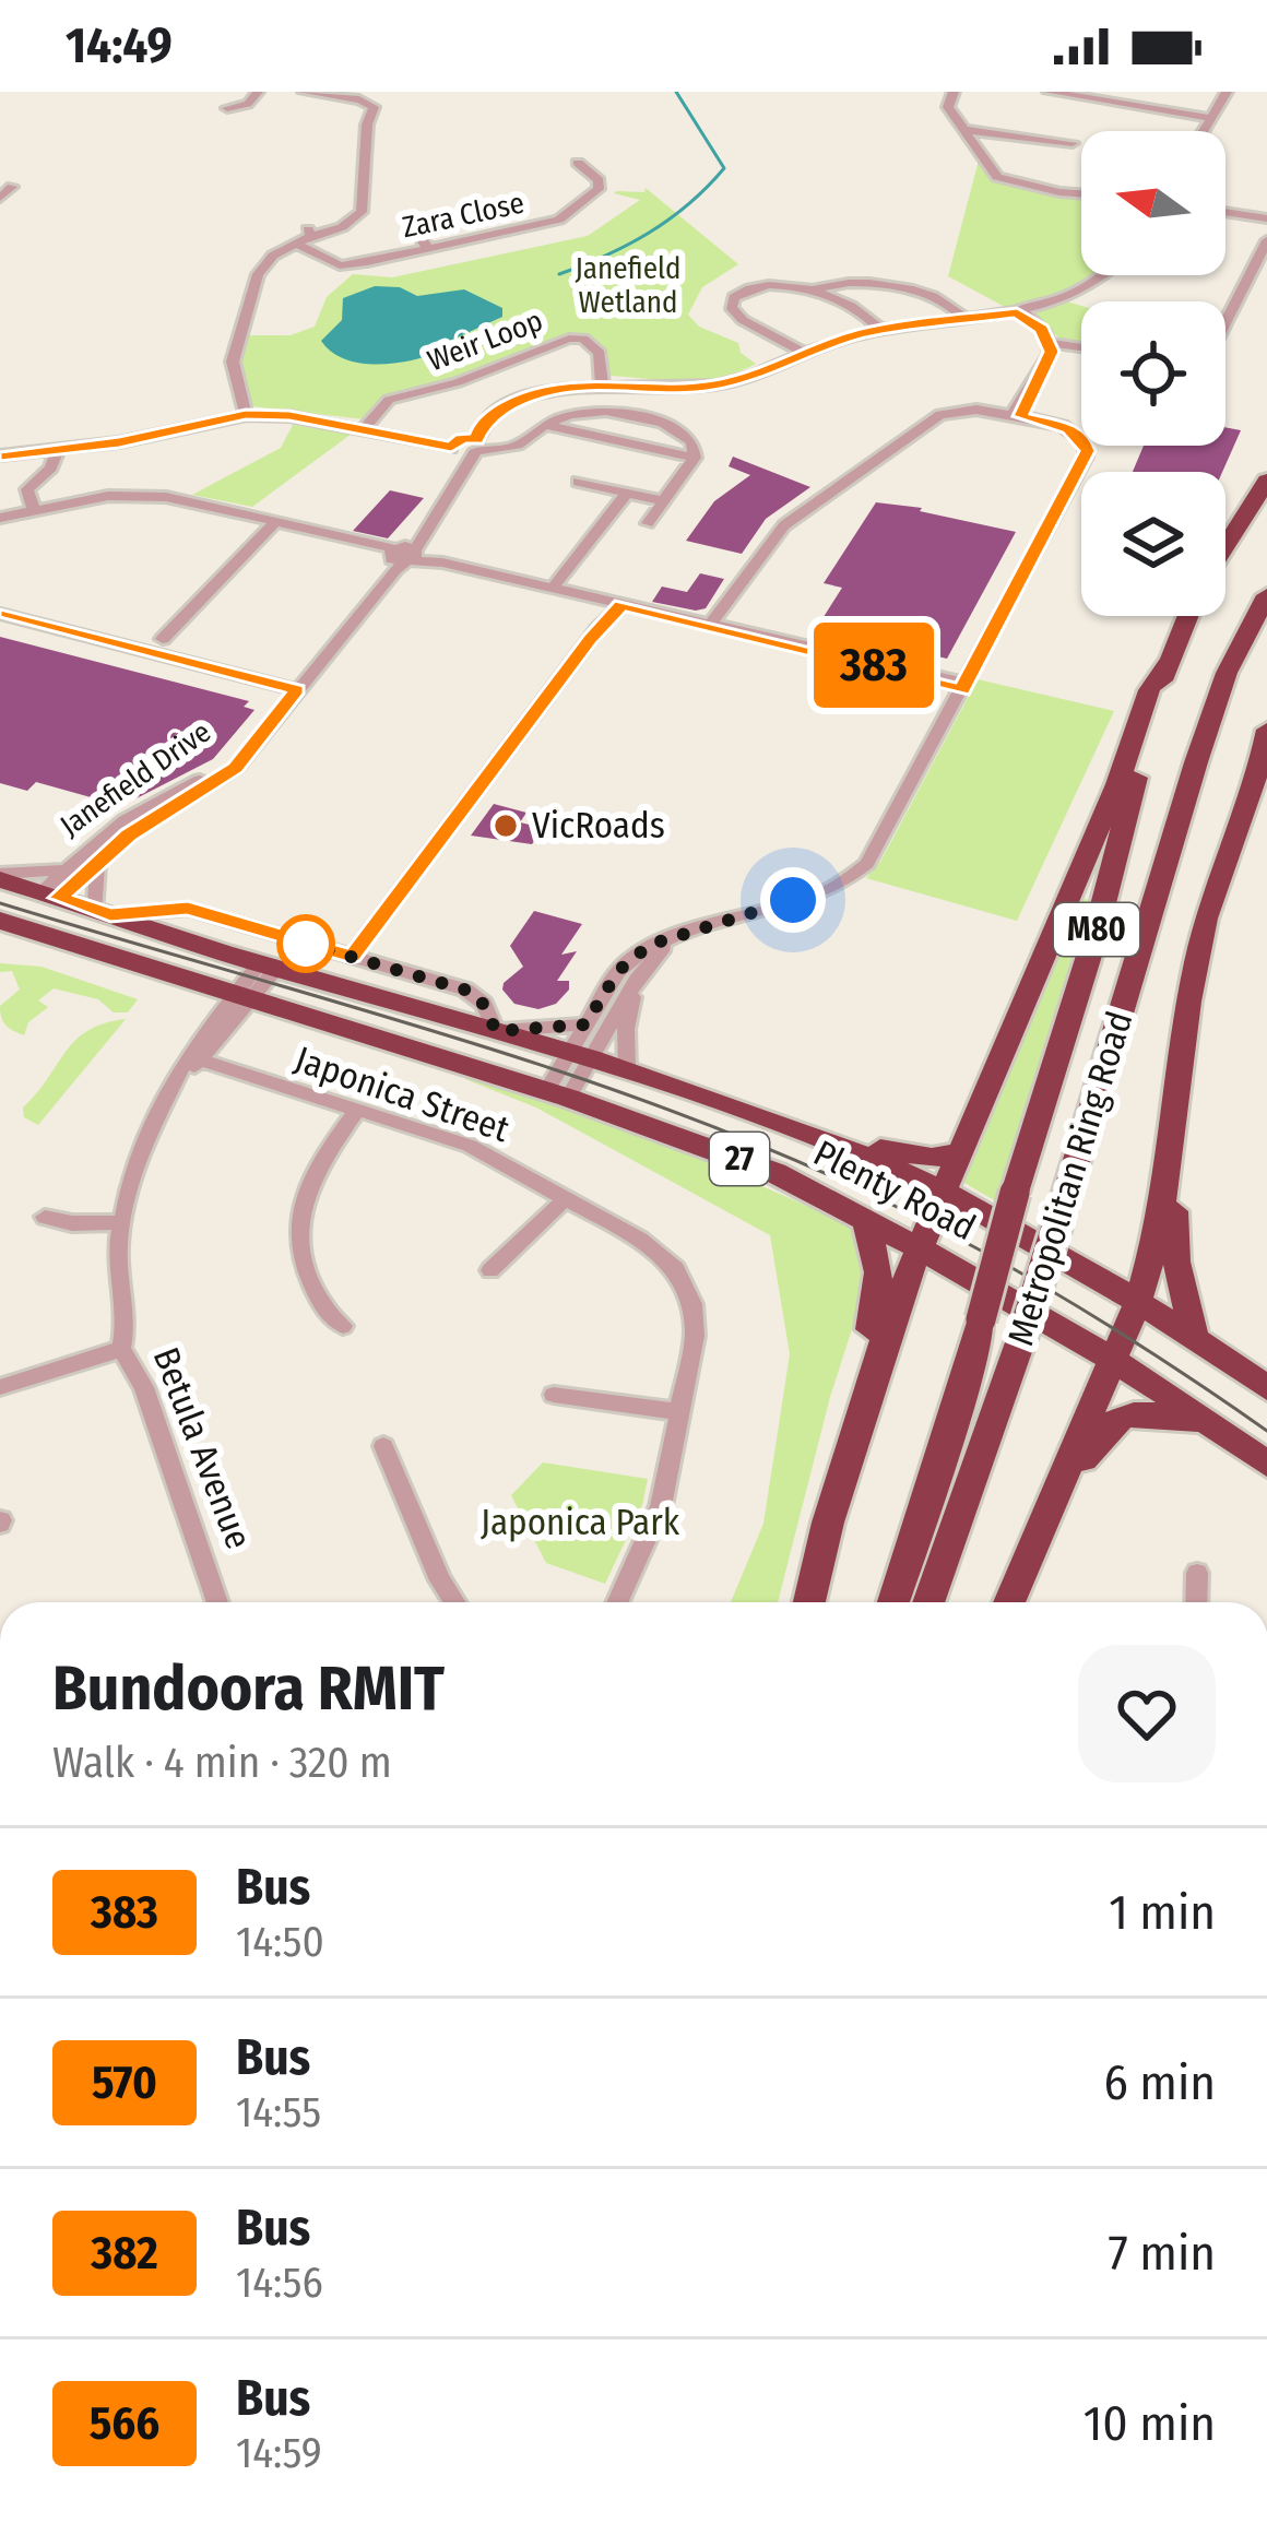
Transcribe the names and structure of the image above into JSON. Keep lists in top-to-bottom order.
{
  "streets": {
    "highway": [
      "Janefield Drive",
      "M80",
      "27",
      "Metropolitan Ring Road",
      "Plenty Road"
    ],
    "street": [
      "Zara Close",
      "Weir Loop",
      "Japonica Street",
      "Betula Avenue"
    ]
  },
  "crossings": [
    ["Janefield Drive", "Plenty Road"],
    ["Japonica Street", "Betula Avenue"],
    ["Plenty Road", "Betula Avenue"]
  ],
  "parks": ["Janefield Wetland", "Japonica Park"],
  "places": ["VicRoads"],
  "lines": ["bus line 383"],
  "north": "left",
  "page": {
    "status": "14:49",
    "on_map": "383",
    "heading": ["Bundoora RMIT", "Walk · 4 min · 320 m"],
    "list": [
      {
        "mark": "383",
        "name": "Bus",
        "note": "14:50",
        "value": "1 min"
      },
      {
        "mark": "570",
        "name": "Bus",
        "note": "14:55",
        "value": "6 min"
      },
      {
        "mark": "382",
        "name": "Bus",
        "note": "14:56",
        "value": "7 min"
      },
      {
        "mark": "566",
        "name": "Bus",
        "note": "14:59",
        "value": "10 min"
      }
    ]
  }
}
